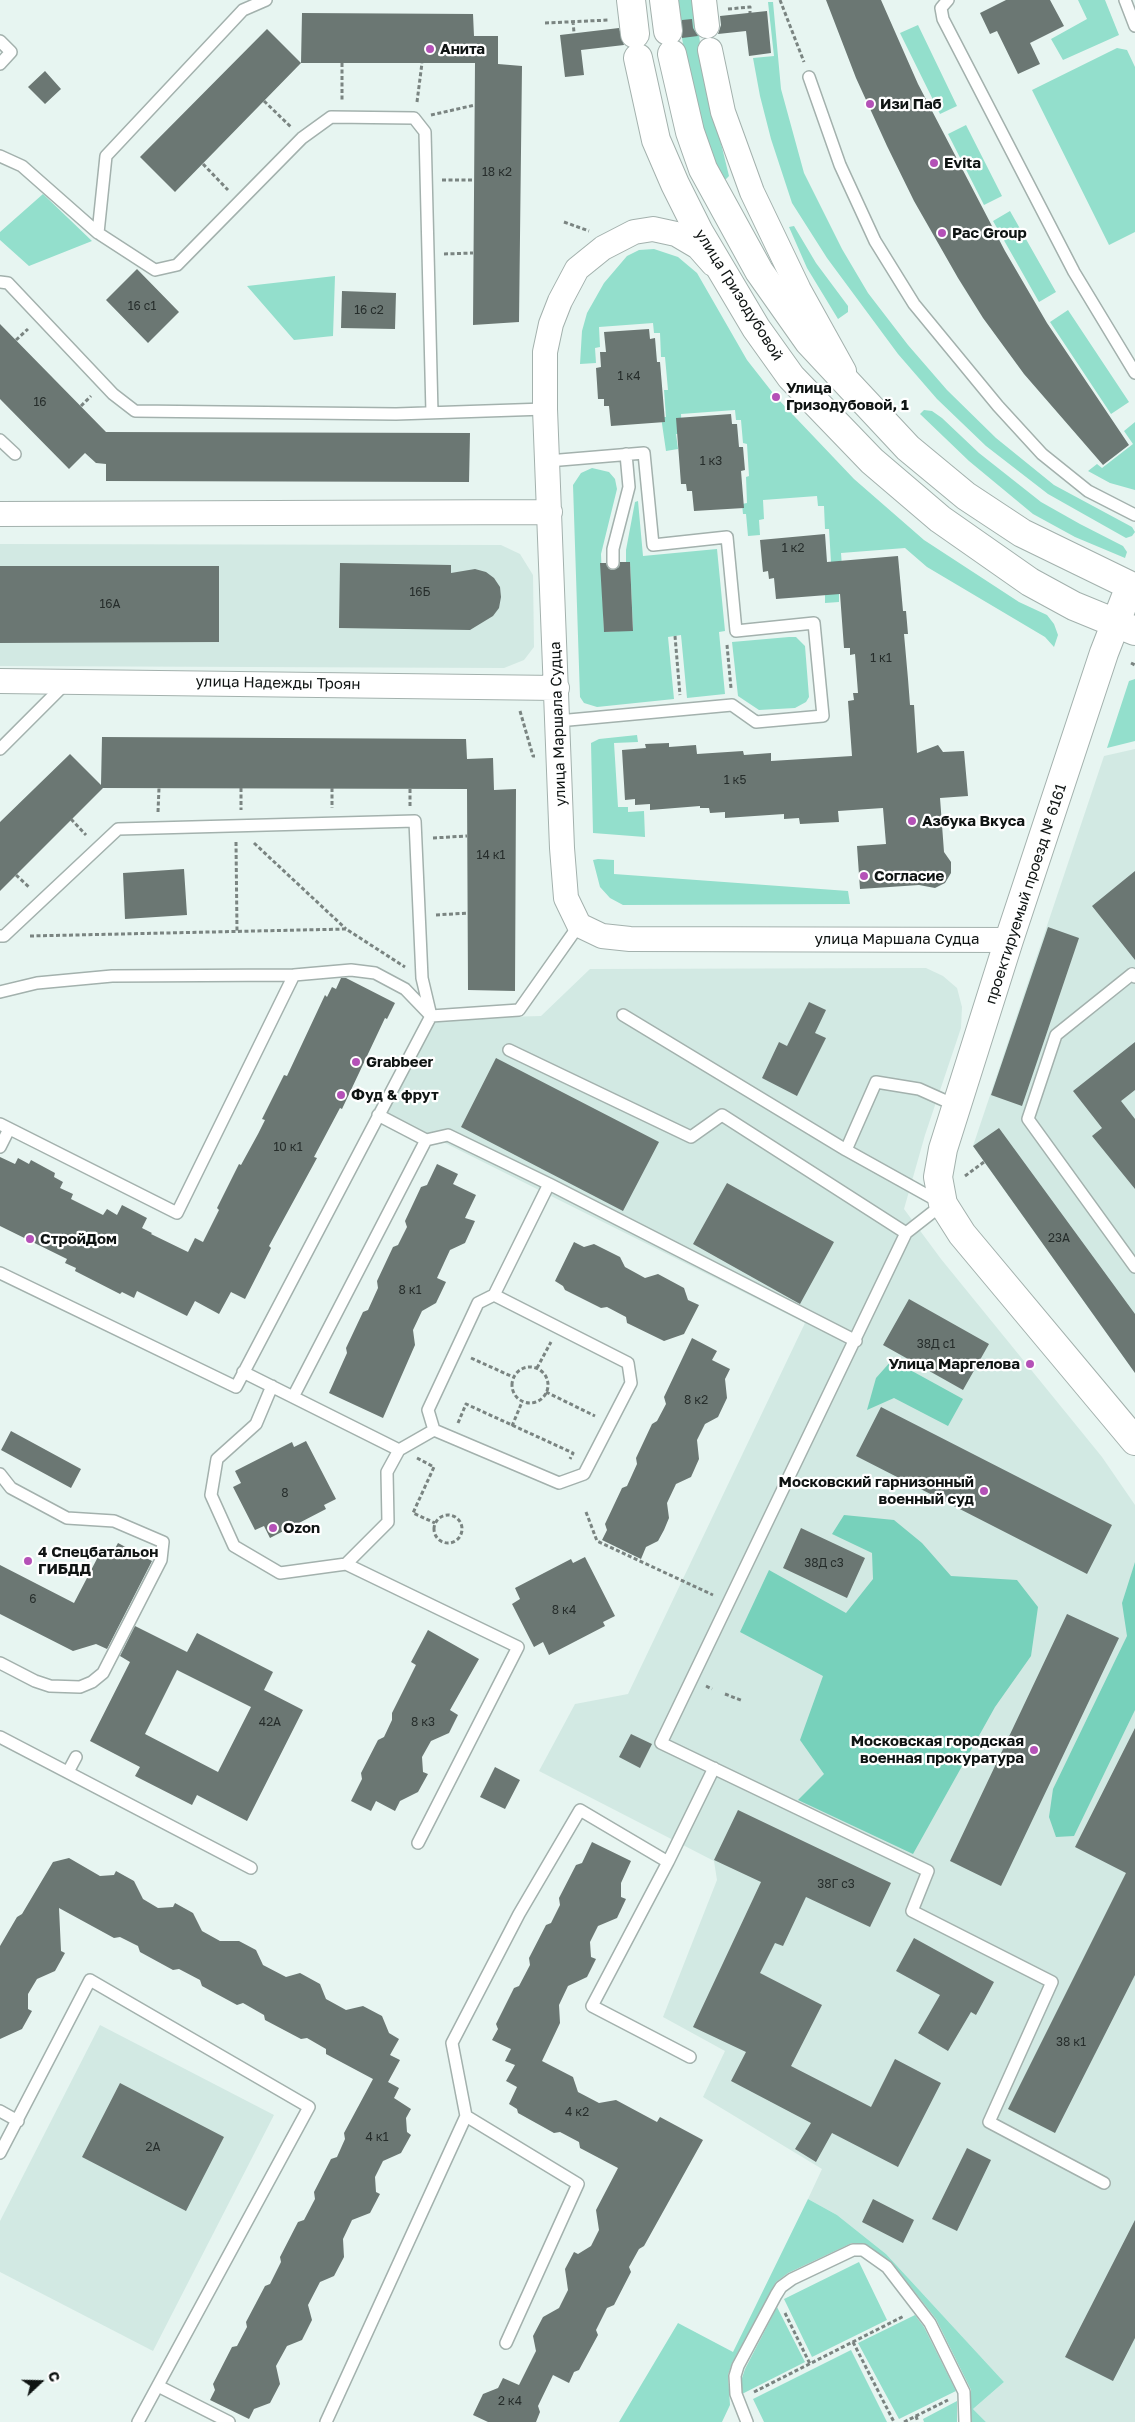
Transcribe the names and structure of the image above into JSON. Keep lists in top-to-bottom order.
{
  "streets": {
    "street": [
      "улица Гризодубовой",
      "улица Надежды Троян",
      "улица Маршала Судца",
      "проектируемый проезд № 6161"
    ]
  },
  "crossings": [
    ["улица Гризодубовой", "улица Маршала Судца"],
    ["улица Гризодубовой", "проектируемый проезд № 6161"],
    ["улица Надежды Троян", "улица Маршала Судца"],
    ["улица Маршала Судца", "проектируемый проезд № 6161"]
  ],
  "places": [
    "Анита",
    "Изи Паб",
    "Evita",
    "Pac Group",
    "Улица Гризодубовой, 1",
    "Азбука Вкуса",
    "Согласие",
    "Grabbeer",
    "Фуд & фрут",
    "СтройДом",
    "Улица Маргелова",
    "Московский гарнизонный военный суд",
    "Ozon",
    "4 Спецбатальон ГИБДД",
    "Московская городская военная прокуратура"
  ],
  "house_numbers": [
    "18 к2",
    "16 с1",
    "16 с2",
    "1 к4",
    "16",
    "1 к3",
    "1 к2",
    "16Б",
    "16А",
    "1 к1",
    "1 к5",
    "14 к1",
    "10 к1",
    "23А",
    "8 к1",
    "38Д с1",
    "8 к2",
    "8",
    "38Д с3",
    "6",
    "8 к4",
    "42А",
    "8 к3",
    "38Г с3",
    "38 к1",
    "4 к2",
    "4 к1",
    "2А",
    "2 к4"
  ],
  "north": "right"
}
